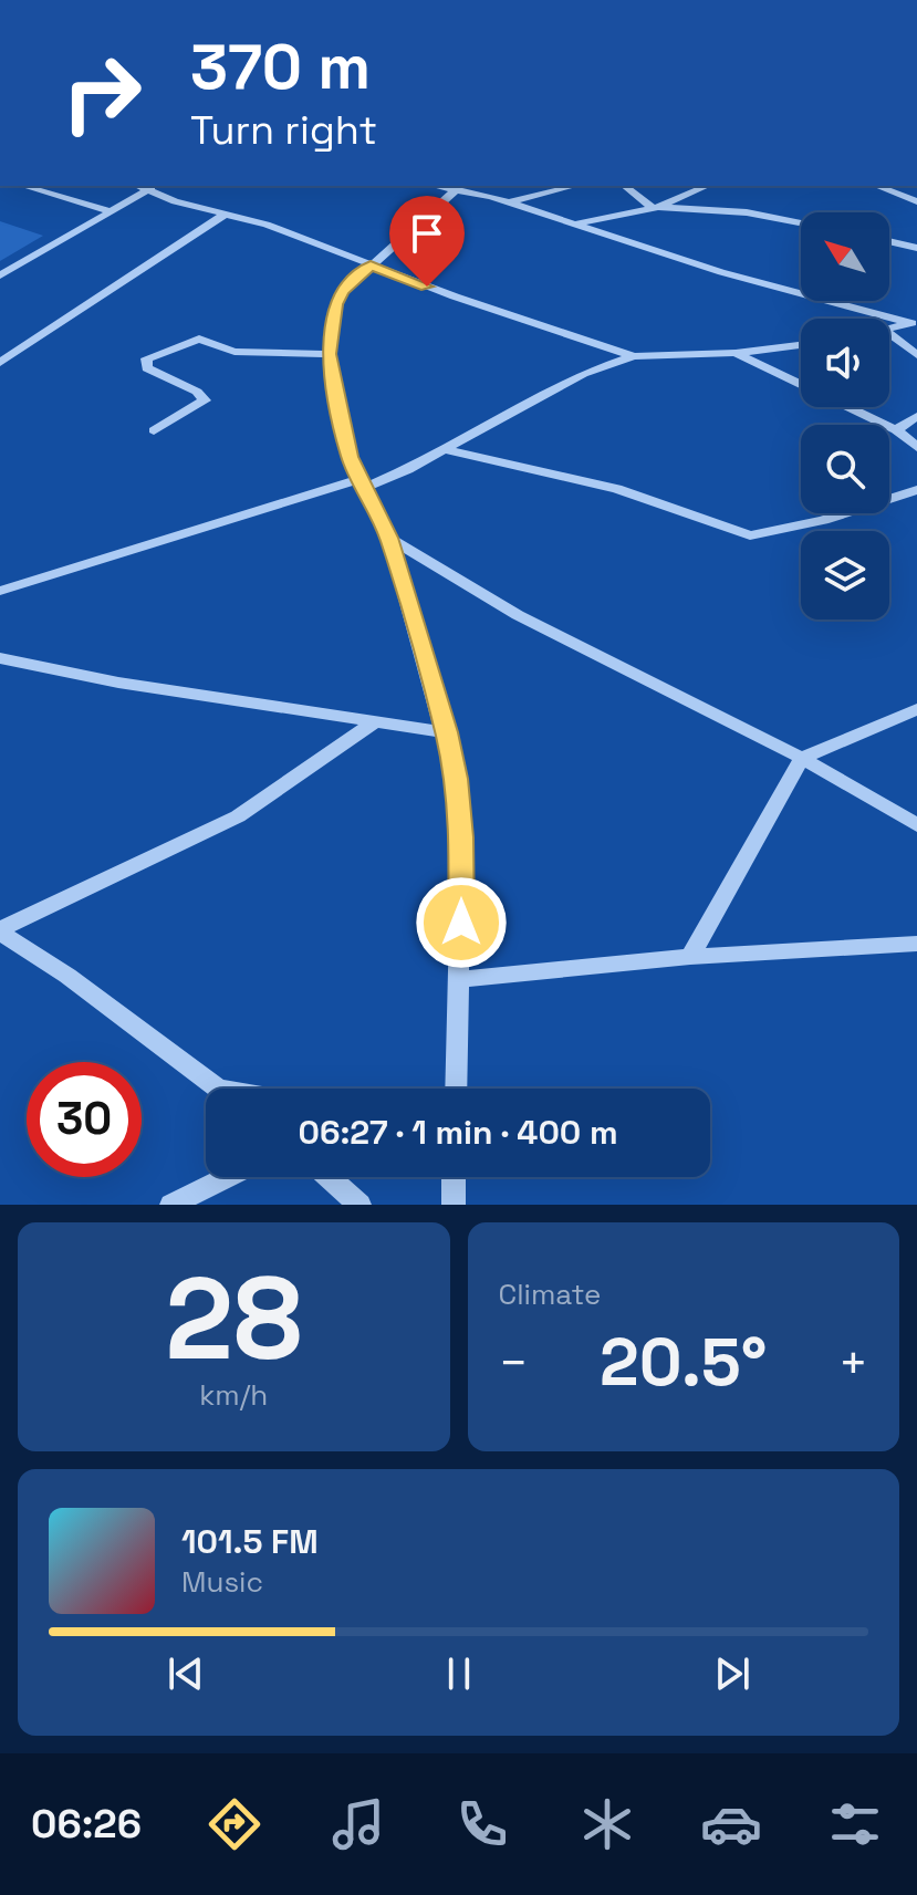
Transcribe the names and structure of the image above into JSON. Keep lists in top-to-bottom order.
{
  "north": "top left",
  "page": {
    "turn": ["370 m", "Turn right"],
    "limit": "30",
    "trip": "06:27 · 1 min · 400 m",
    "tile": [
      ["28", "km/h"],
      "Climate"
    ],
    "heat": ["−", "20.5°", "+"],
    "song": ["101.5 FM", "Music"],
    "tabs": "06:26"
  }
}
